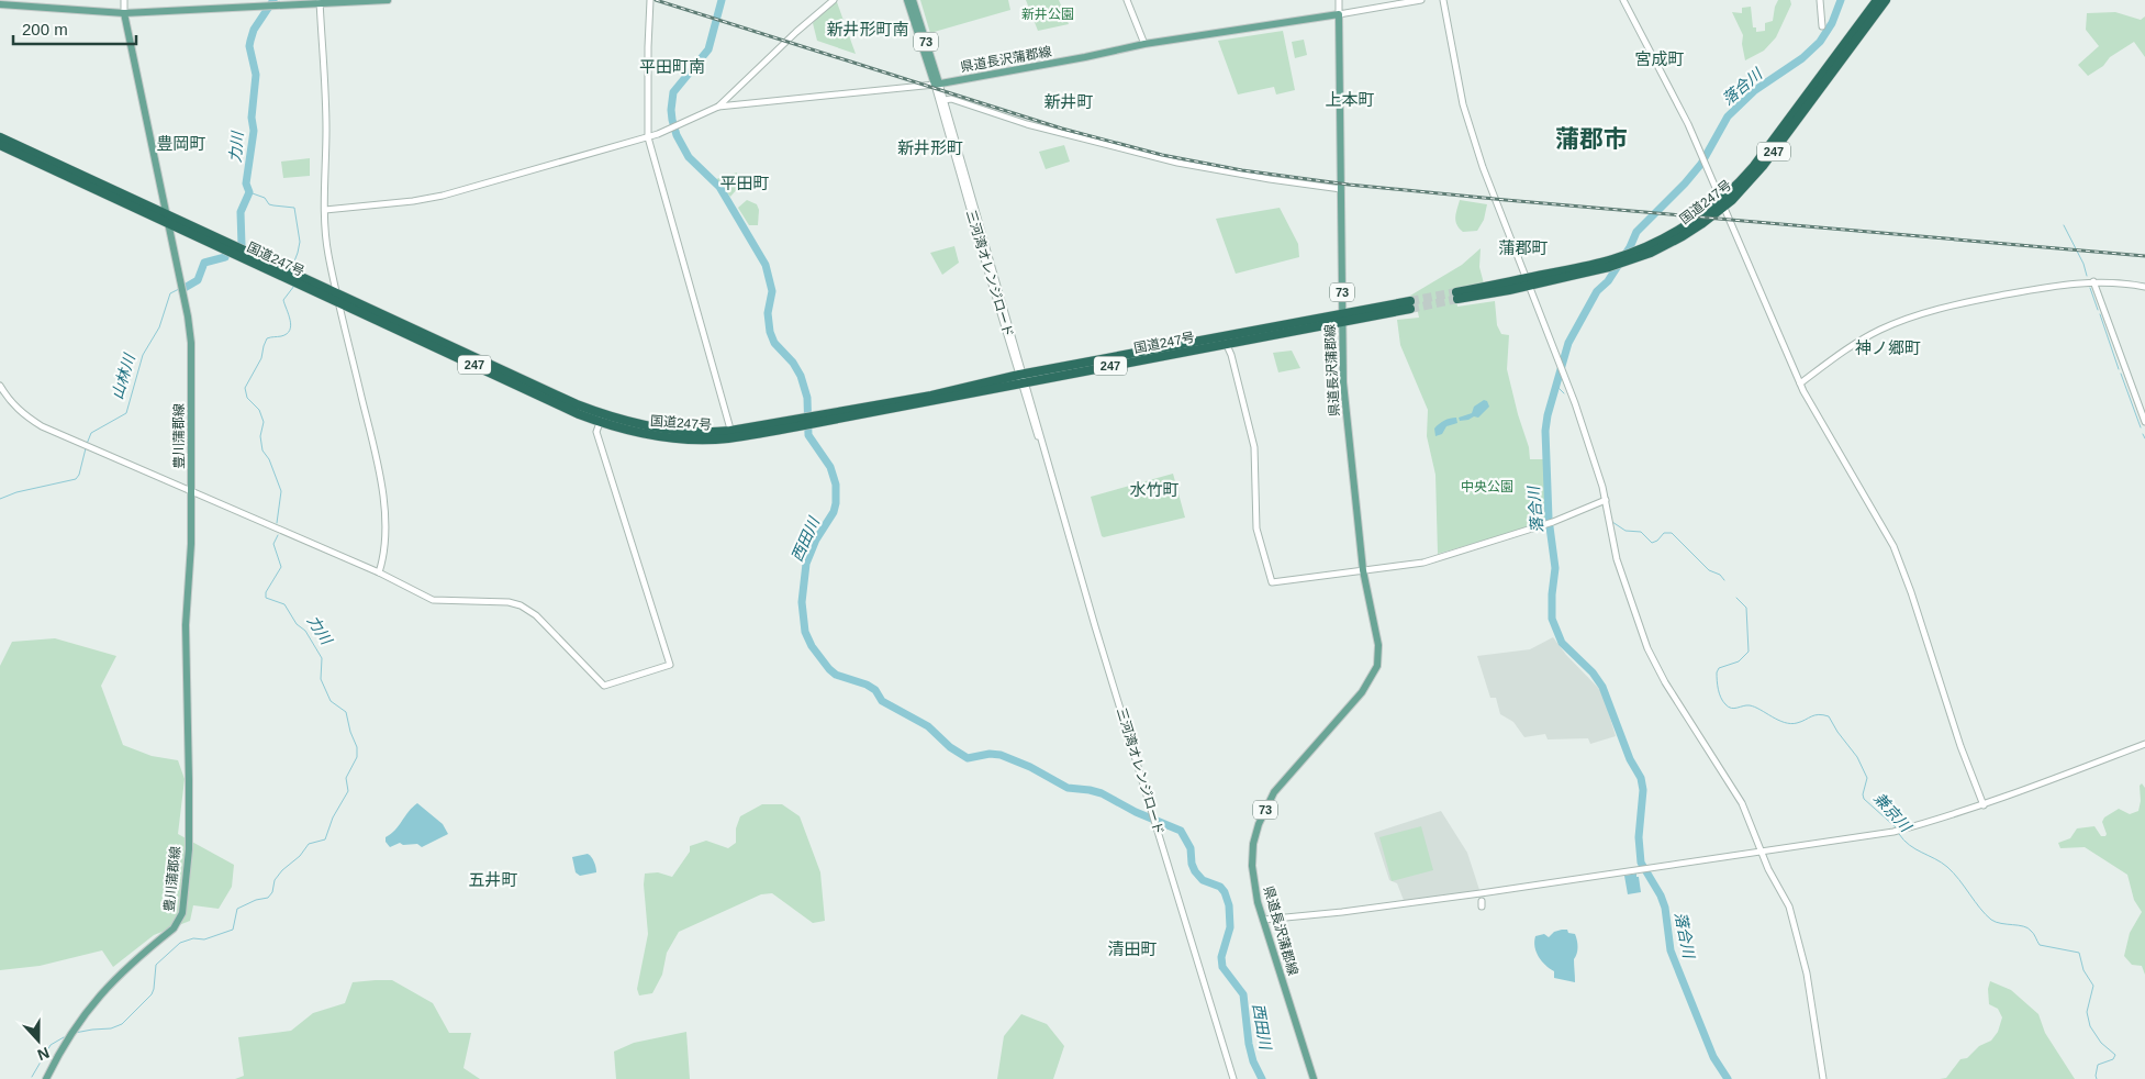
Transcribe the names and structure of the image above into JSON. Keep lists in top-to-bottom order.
{
  "streets": {
    "highway": ["247", "国道247号"],
    "main road": ["73", "県道長沢蒲郡線", "豊川蒲郡線"],
    "street": ["三河湾オレンジロード"]
  },
  "crossings": [
    ["73", "県道長沢蒲郡線"],
    ["73", "三河湾オレンジロード"],
    ["県道長沢蒲郡線", "国道247号"],
    ["県道長沢蒲郡線", "三河湾オレンジロード"],
    ["国道247号", "三河湾オレンジロード"],
    ["国道247号", "豊川蒲郡線"]
  ],
  "districts": [
    "新井形町南",
    "宮成町",
    "平田町南",
    "上本町",
    "新井町",
    "蒲郡市",
    "豊岡町",
    "新井形町",
    "平田町",
    "蒲郡町",
    "神ノ郷町",
    "水竹町",
    "五井町",
    "清田町"
  ],
  "water": [
    "落合川",
    "力川",
    "山林川",
    "西田川",
    "兼京川"
  ],
  "parks": ["新井公園", "中央公園"],
  "scale_bar": "200 m",
  "north": "bottom"
}
